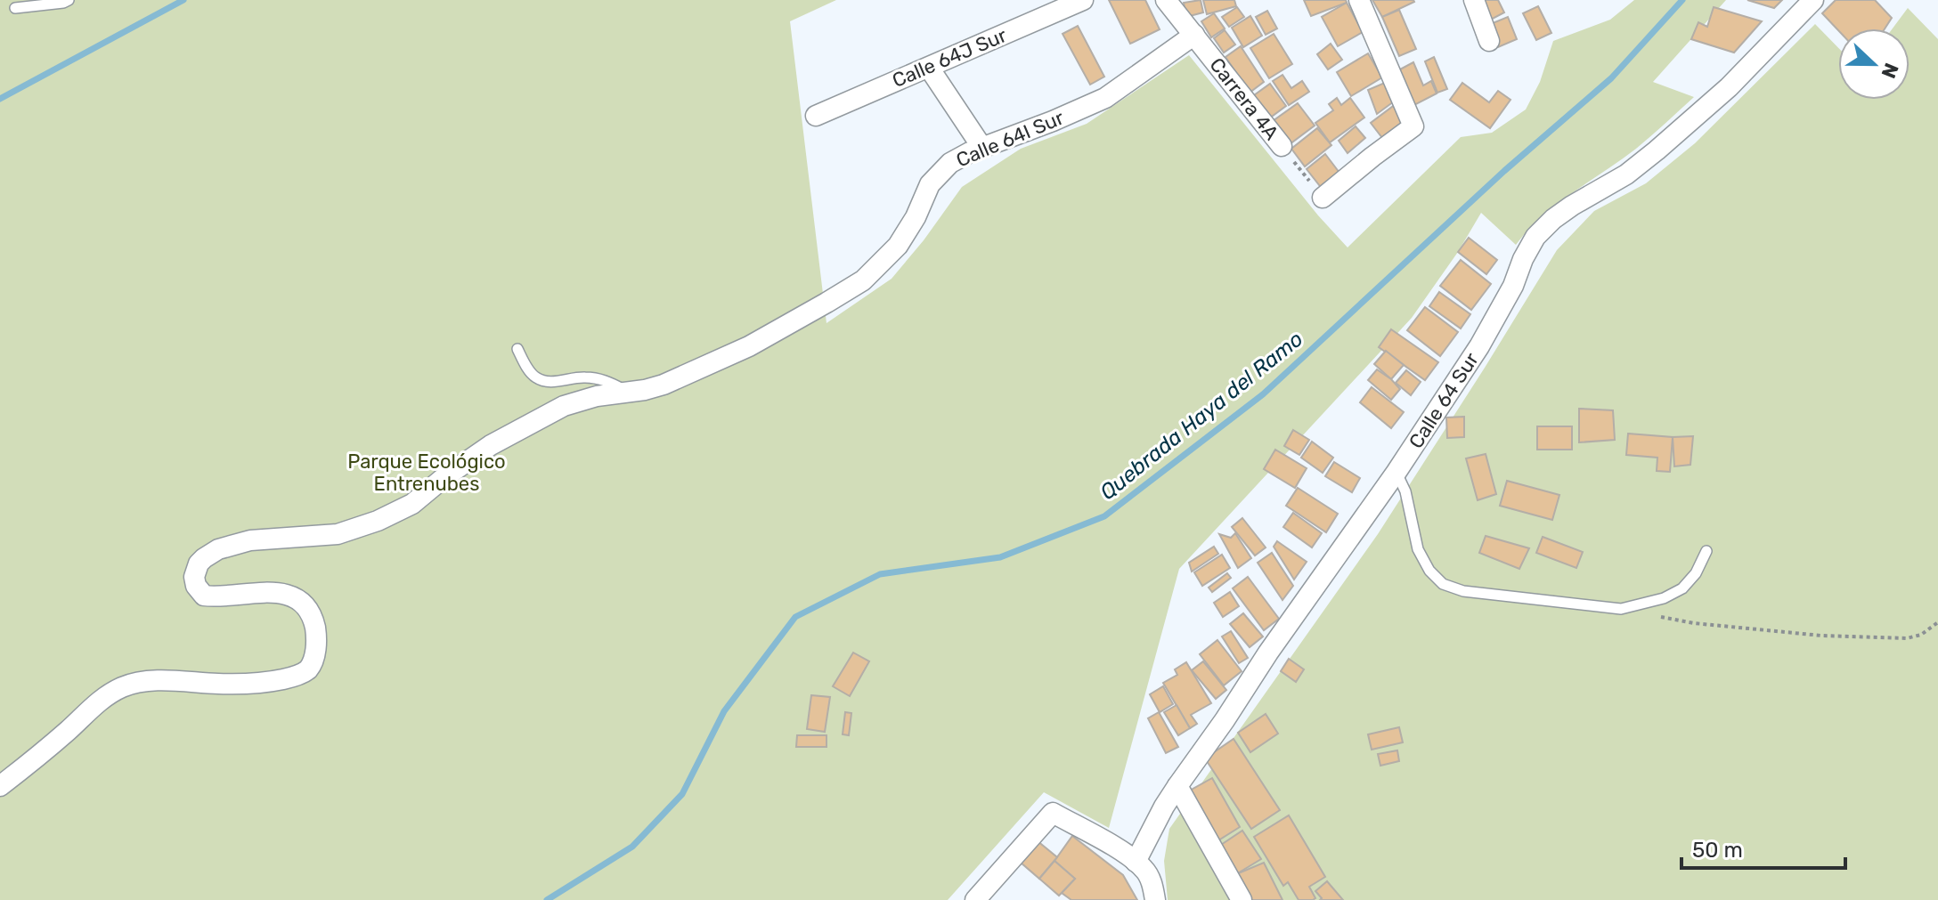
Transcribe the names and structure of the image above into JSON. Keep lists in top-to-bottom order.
{
  "streets": {
    "street": [
      "Calle 64J Sur",
      "Carrera 4A",
      "Calle 64I Sur",
      "Calle 64 Sur"
    ]
  },
  "crossings": [
    ["Carrera 4A", "Calle 64I Sur"]
  ],
  "water": ["Quebrada Haya del Ramo"],
  "parks": ["Parque Ecológico Entrenubes"],
  "scale_bar": "50 m",
  "north": "right"
}
